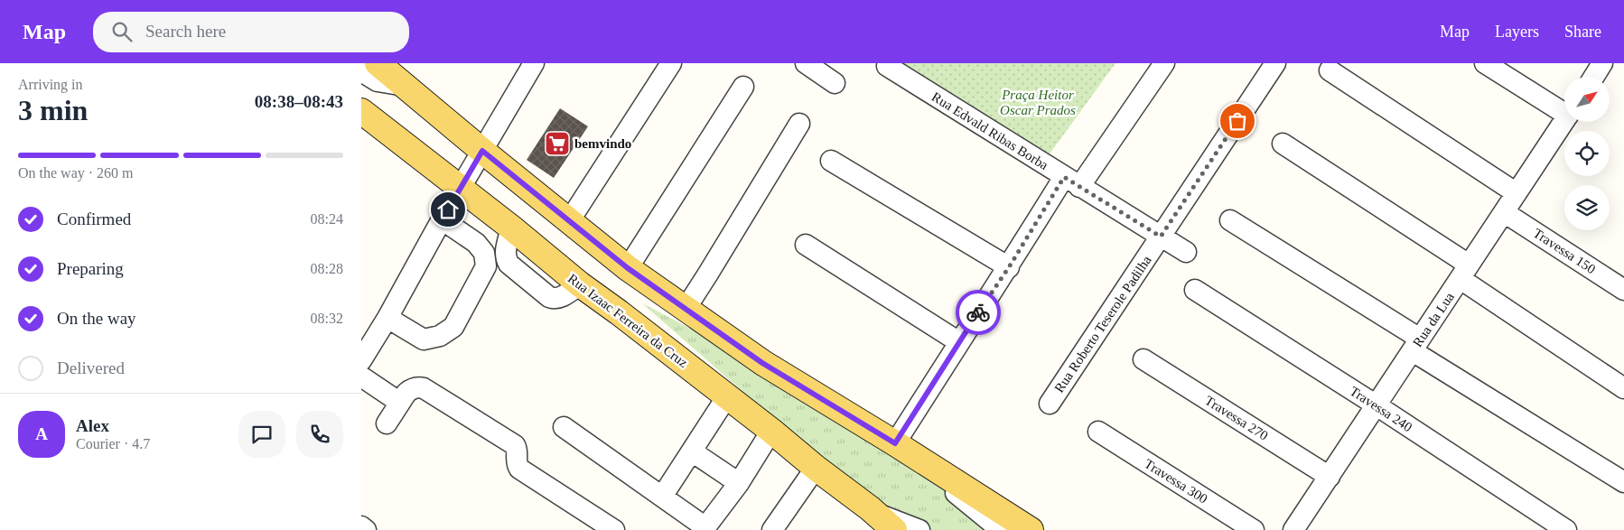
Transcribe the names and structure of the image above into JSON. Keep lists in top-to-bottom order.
{
  "streets": {
    "main road": ["Rua Izaac Ferreira da Cruz"],
    "street": [
      "Rua Edvald Ribas Borba",
      "Travessa 150",
      "Rua da Lua",
      "Rua Roberto Teserole Padilha",
      "Travessa 240",
      "Travessa 270",
      "Travessa 300"
    ]
  },
  "crossings": [
    ["Rua Edvald Ribas Borba", "Rua Roberto Teserole Padilha"],
    ["Travessa 150", "Rua da Lua"],
    ["Rua da Lua", "Travessa 240"],
    ["Rua da Lua", "Travessa 270"]
  ],
  "parks": ["Praça Heitor Oscar Prados"],
  "places": {
    "supermarket": ["bemvindo"]
  },
  "north": "top right",
  "page": {
    "header": "Map",
    "search": "Search here",
    "nav": ["Map", "Layers", "Share"],
    "heading": ["3 min", "Arriving in", "08:38–08:43"],
    "panel": ["Alex", "Courier · 4.7"],
    "bar": "On the way · 260 m",
    "list": [
      ["Confirmed", "08:24"],
      ["Preparing", "08:28"],
      ["On the way", "08:32"],
      "Delivered"
    ],
    "round": "A"
  }
}
